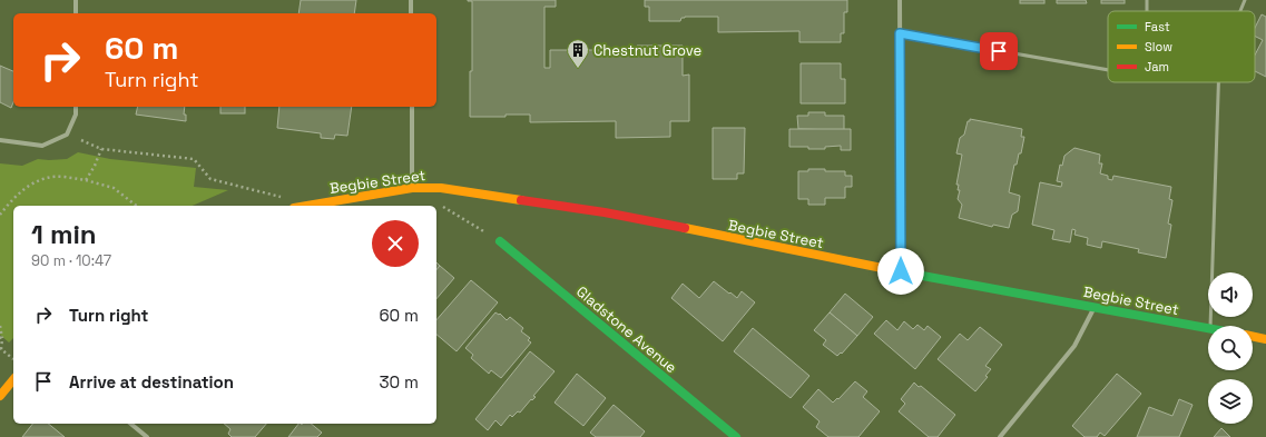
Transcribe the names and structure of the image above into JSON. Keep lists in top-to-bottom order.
{
  "streets": {
    "main road": ["Begbie Street", "Gladstone Avenue"]
  },
  "places": {
    "building": ["Chestnut Grove"]
  },
  "legend": ["Fast", "Slow", "Jam"],
  "page": {
    "turn": ["60 m", "Turn right"],
    "heading": ["1 min", "90 m · 10:47"],
    "list": [
      {
        "name": "Turn right",
        "value": "60 m"
      },
      {
        "name": "Arrive at destination",
        "value": "30 m"
      }
    ]
  }
}
